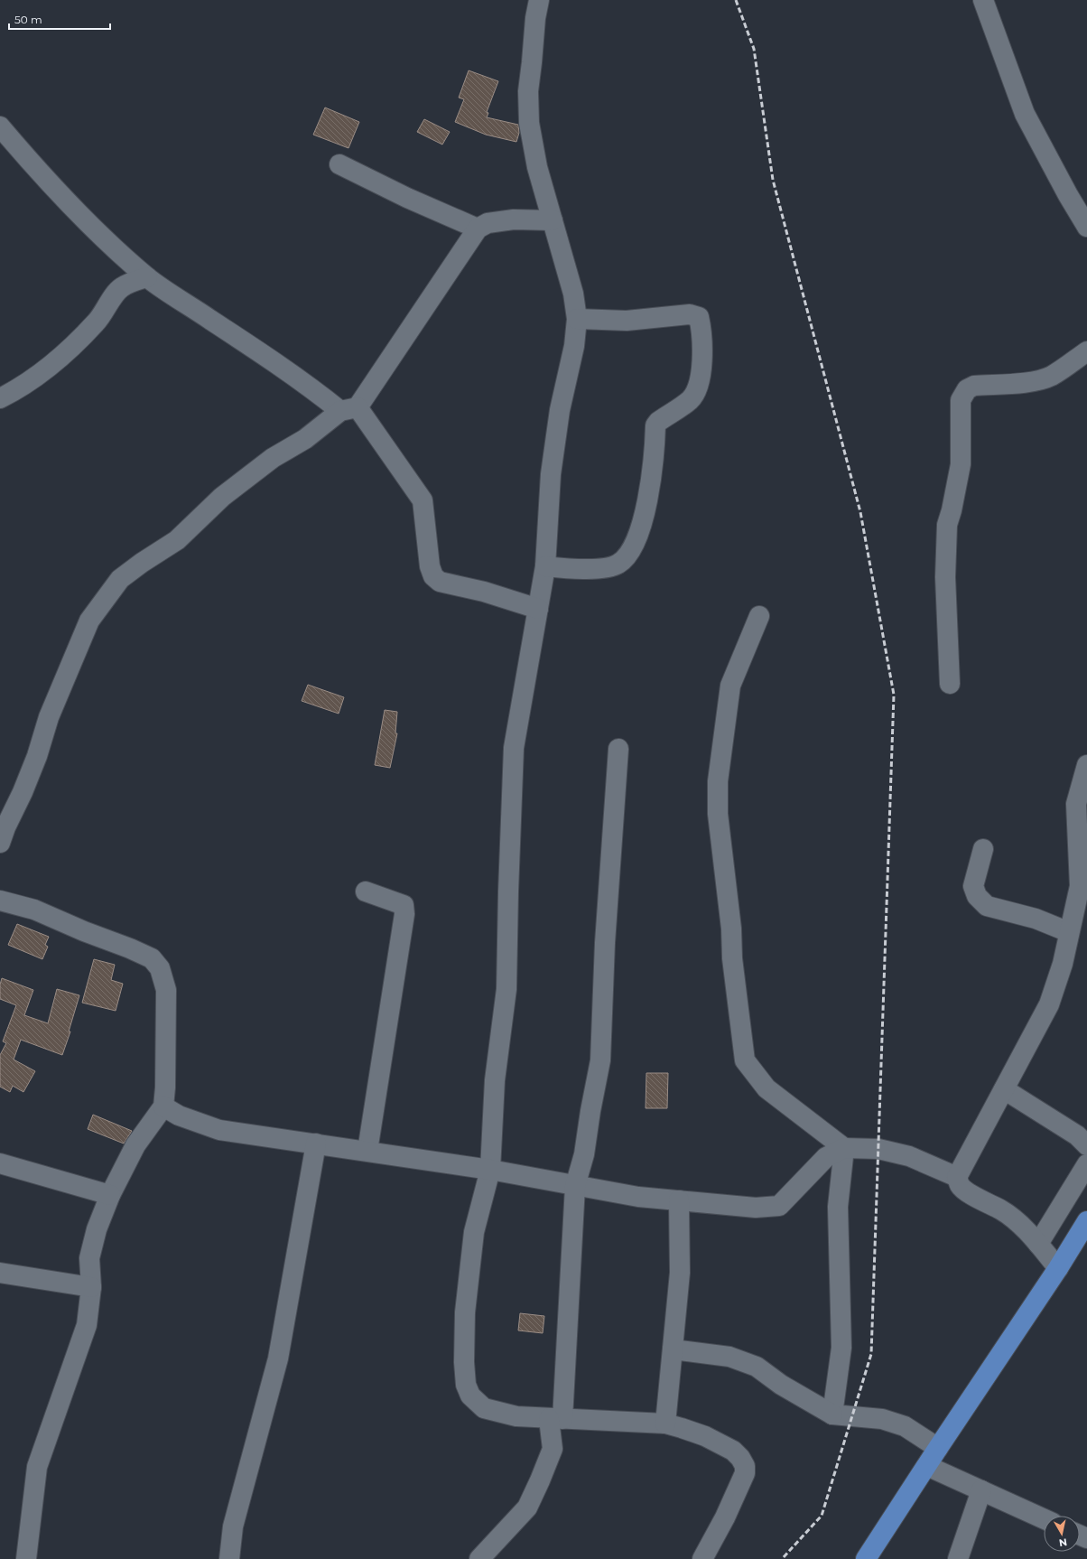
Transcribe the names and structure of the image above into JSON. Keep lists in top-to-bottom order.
{
  "scale_bar": "50 m",
  "north": "bottom"
}
